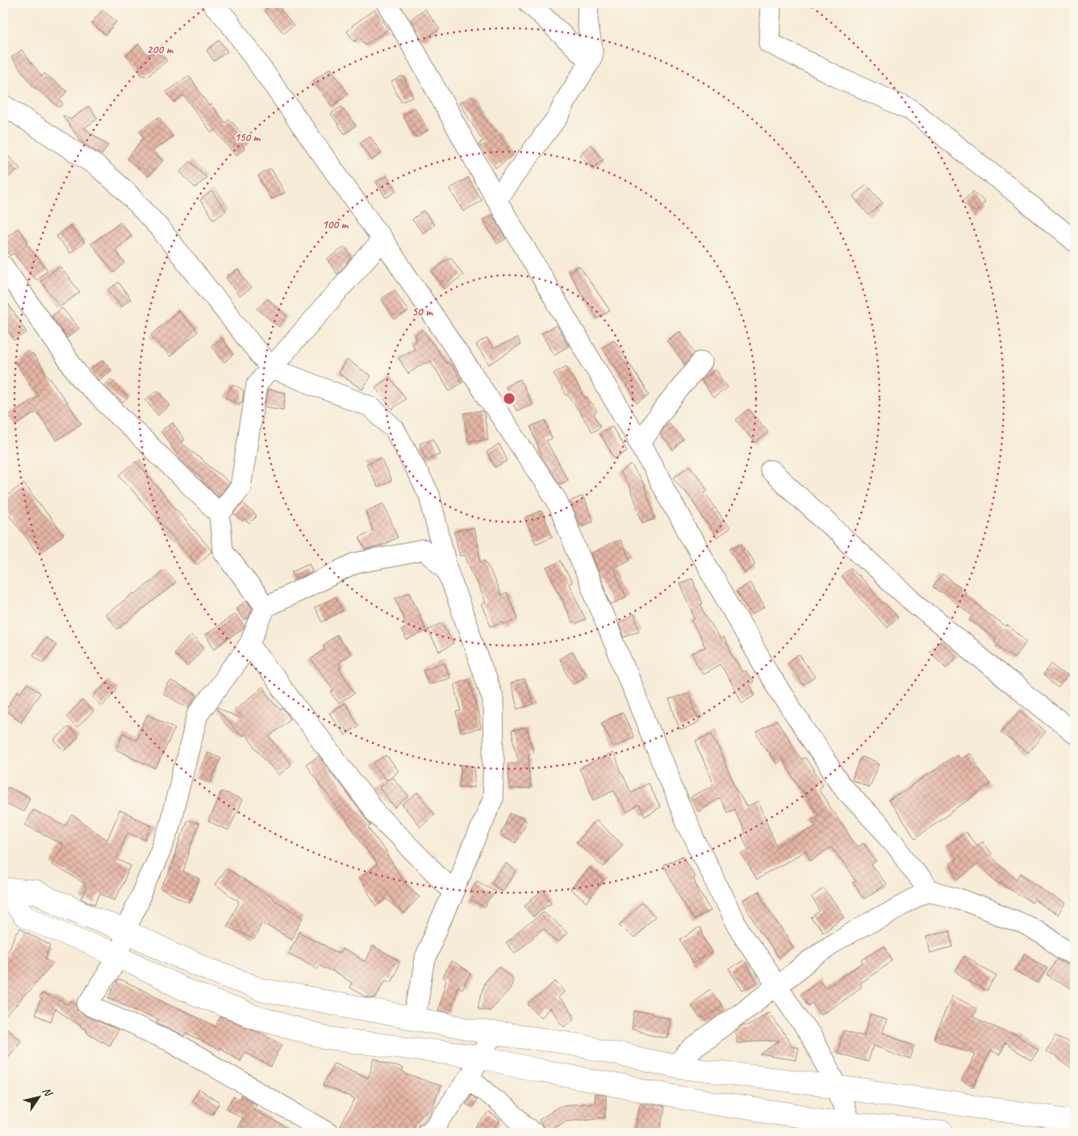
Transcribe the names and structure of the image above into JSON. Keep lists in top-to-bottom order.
{
  "north": "top right",
  "rings": [
    "200 m",
    "150 m",
    "100 m",
    "50 m"
  ]
}
